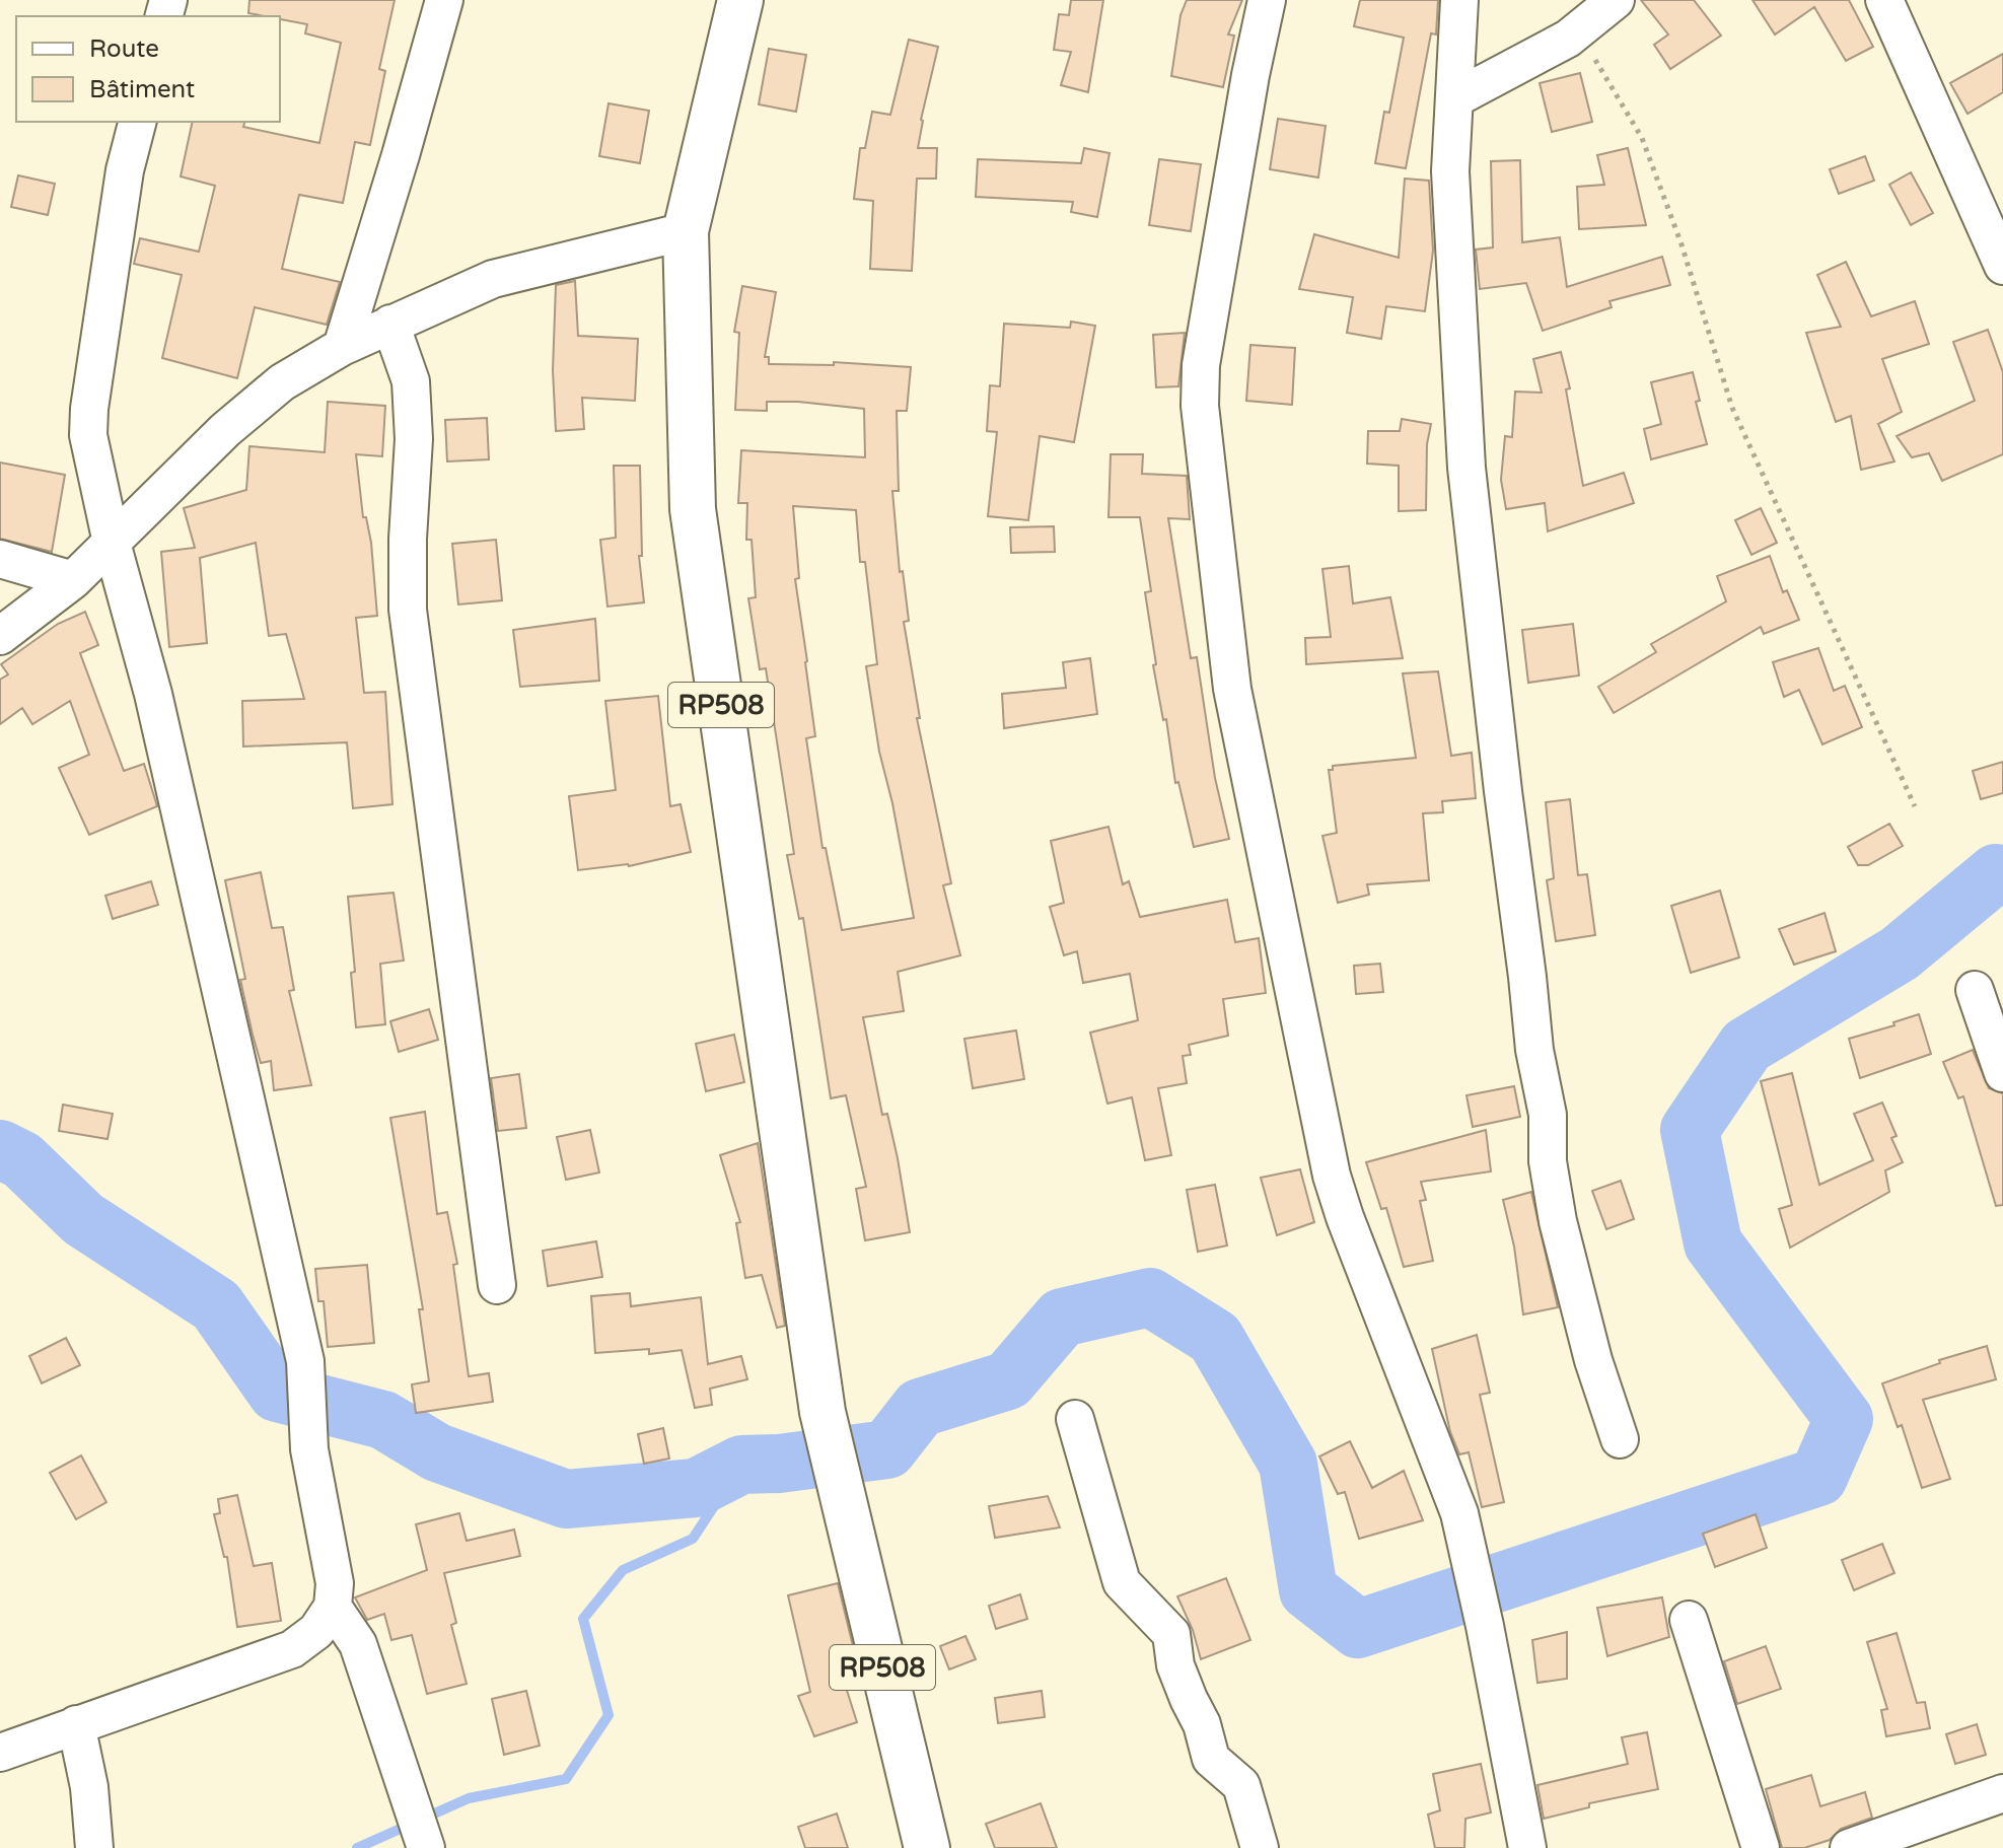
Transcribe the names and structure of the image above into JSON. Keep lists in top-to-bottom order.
{
  "streets": {
    "main road": ["RP508"]
  },
  "legend": ["Route", "Bâtiment"]
}
